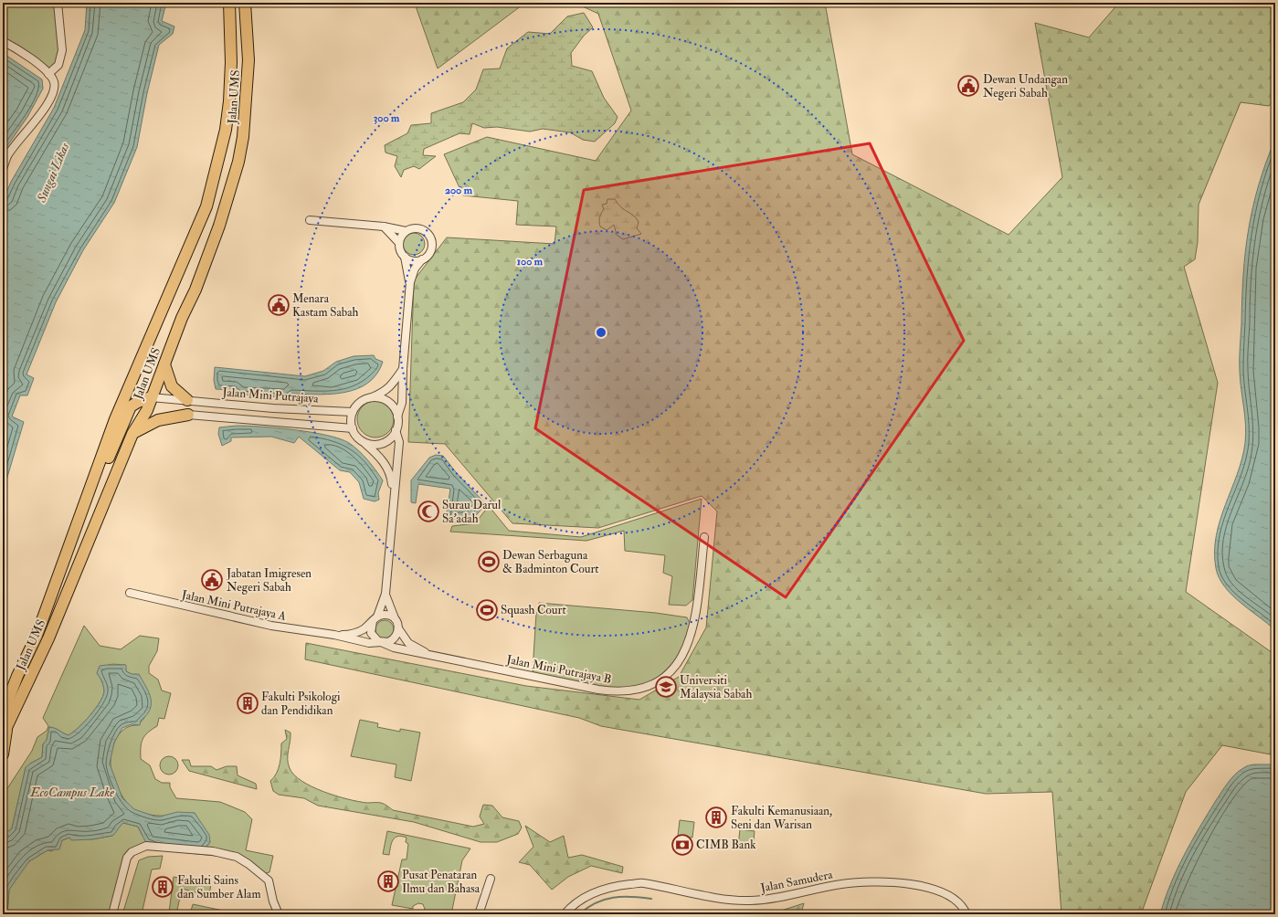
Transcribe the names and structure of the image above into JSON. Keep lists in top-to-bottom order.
{
  "streets": {
    "highway": ["Jalan UMS"],
    "street": [
      "Jalan Mini Putrajaya",
      "Jalan Mini Putrajaya A",
      "Jalan Mini Putrajaya B",
      "Jalan Samudera"
    ]
  },
  "crossings": [
    ["Jalan UMS", "Jalan Mini Putrajaya"]
  ],
  "water": ["Sungai Likas", "EcoCampus Lake"],
  "places": {
    "public building": ["Dewan Undangan Negeri Sabah", "Menara Kastam Sabah", "Jabatan Imigresen Negeri Sabah"],
    "mosque": ["Surau Darul Sa'adah"],
    "sports": ["Dewan Serbaguna & Badminton Court", "Squash Court"],
    "school or university": ["Universiti Malaysia Sabah"],
    "building": [
      "Fakulti Psikologi dan Pendidikan",
      "Fakulti Kemanusiaan, Seni dan Warisan",
      "Pusat Penataran Ilmu dan Bahasa",
      "Fakulti Sains dan Sumber Alam"
    ],
    "bank": ["CIMB Bank"]
  },
  "rings": ["300 m", "200 m", "100 m"]
}
